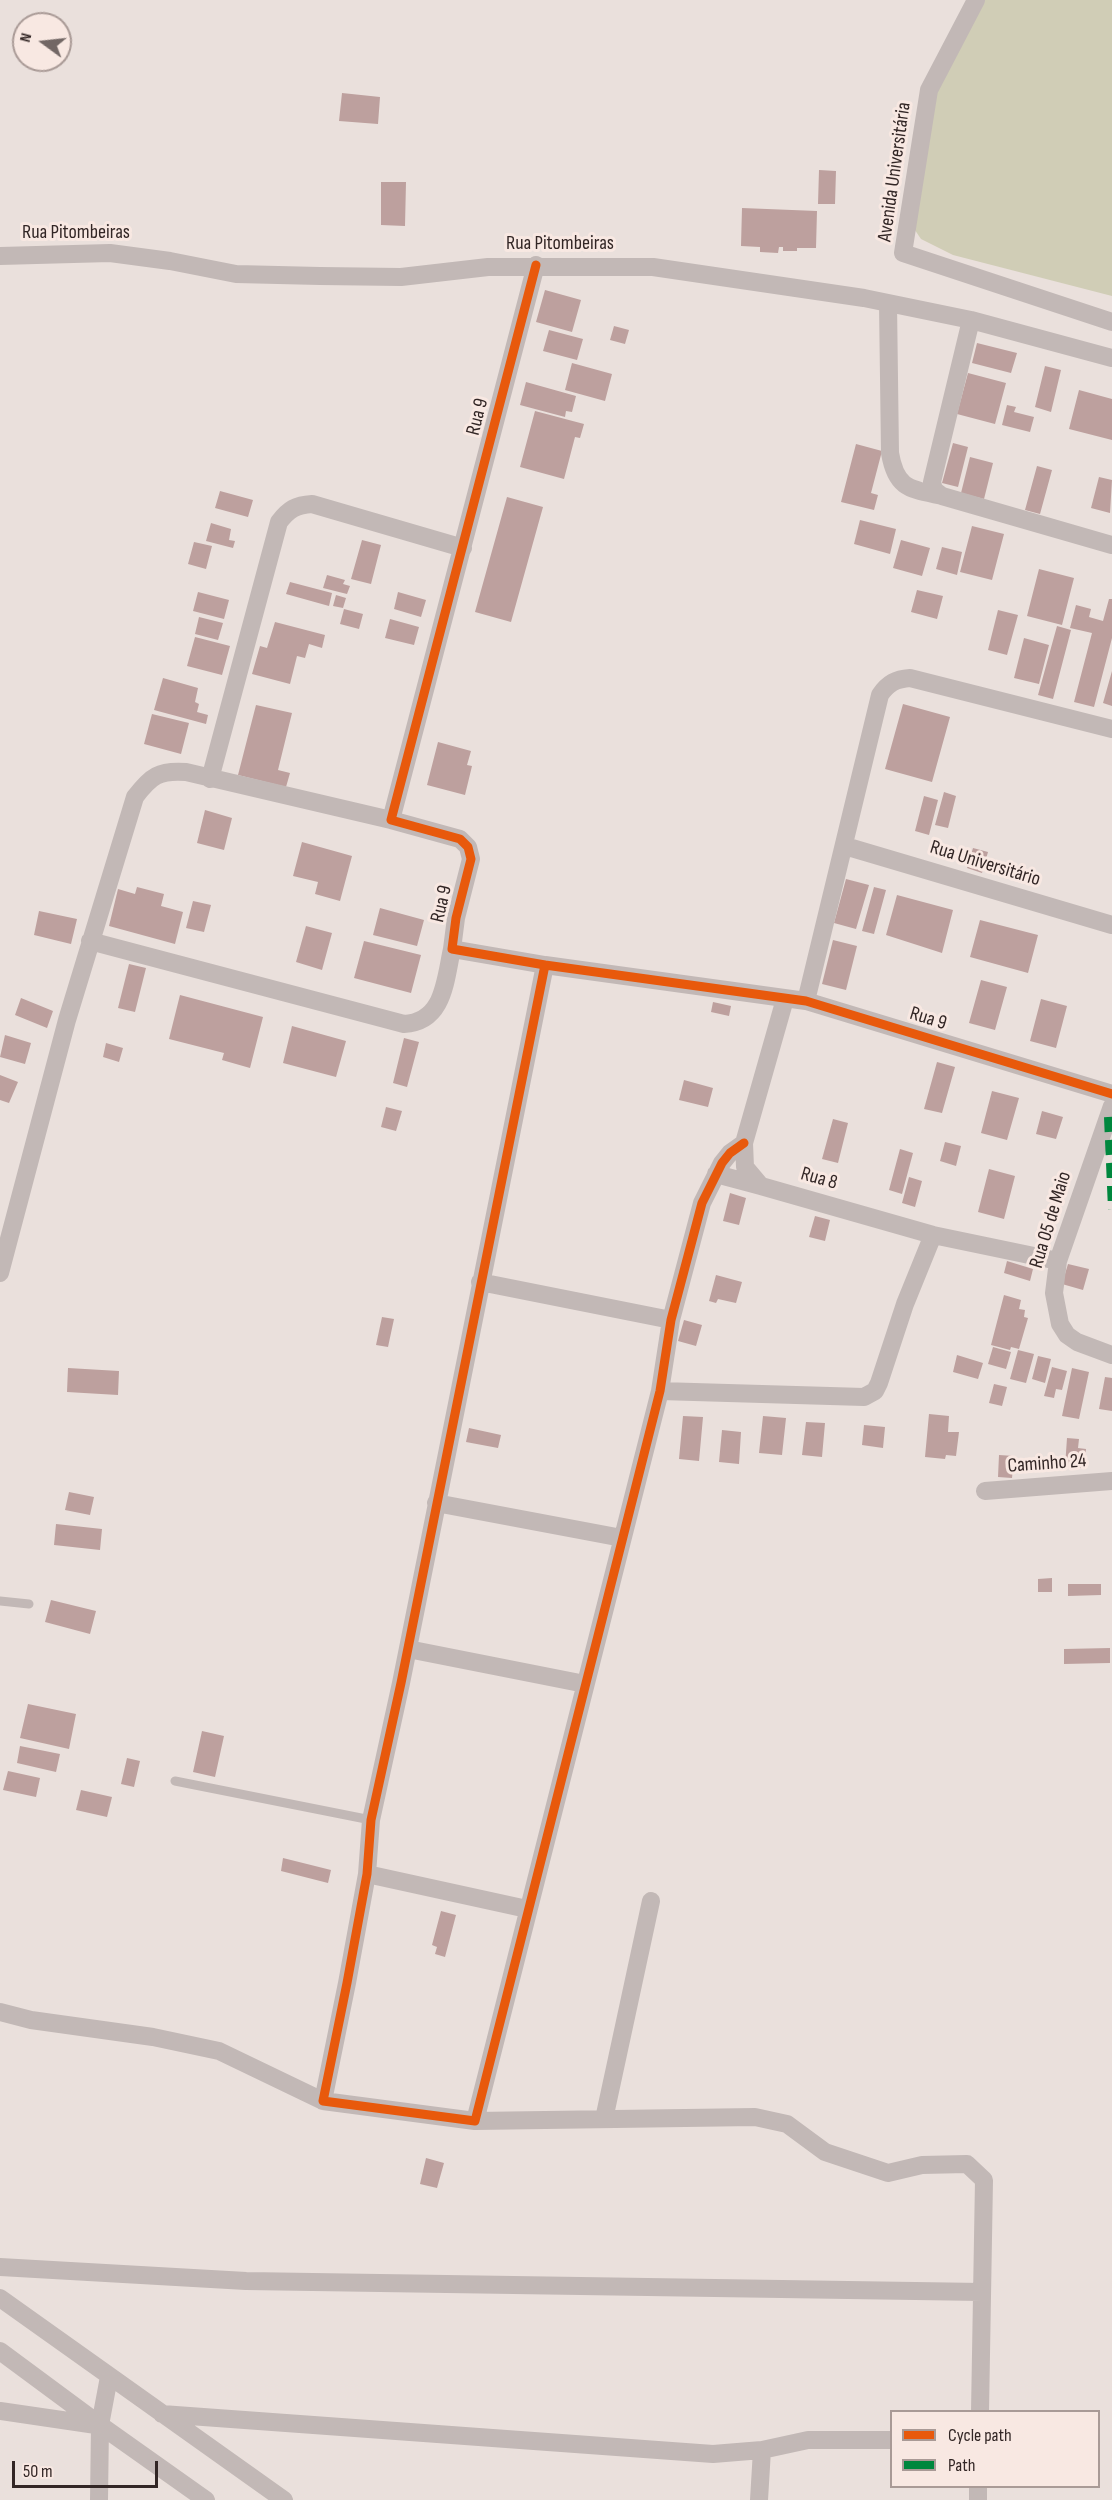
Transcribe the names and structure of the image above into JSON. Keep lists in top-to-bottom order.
{
  "streets": {
    "street": [
      "Avenida Universitária",
      "Rua Pitombeiras",
      "Rua 9",
      "Rua Universitário",
      "Rua 8",
      "Rua 05 de Maio",
      "Caminho 24"
    ]
  },
  "crossings": [
    ["Rua Pitombeiras", "Rua 9"],
    ["Rua 8", "Rua 05 de Maio"]
  ],
  "legend": ["Cycle path", "Path"],
  "scale_bar": "50 m",
  "north": "left"
}
